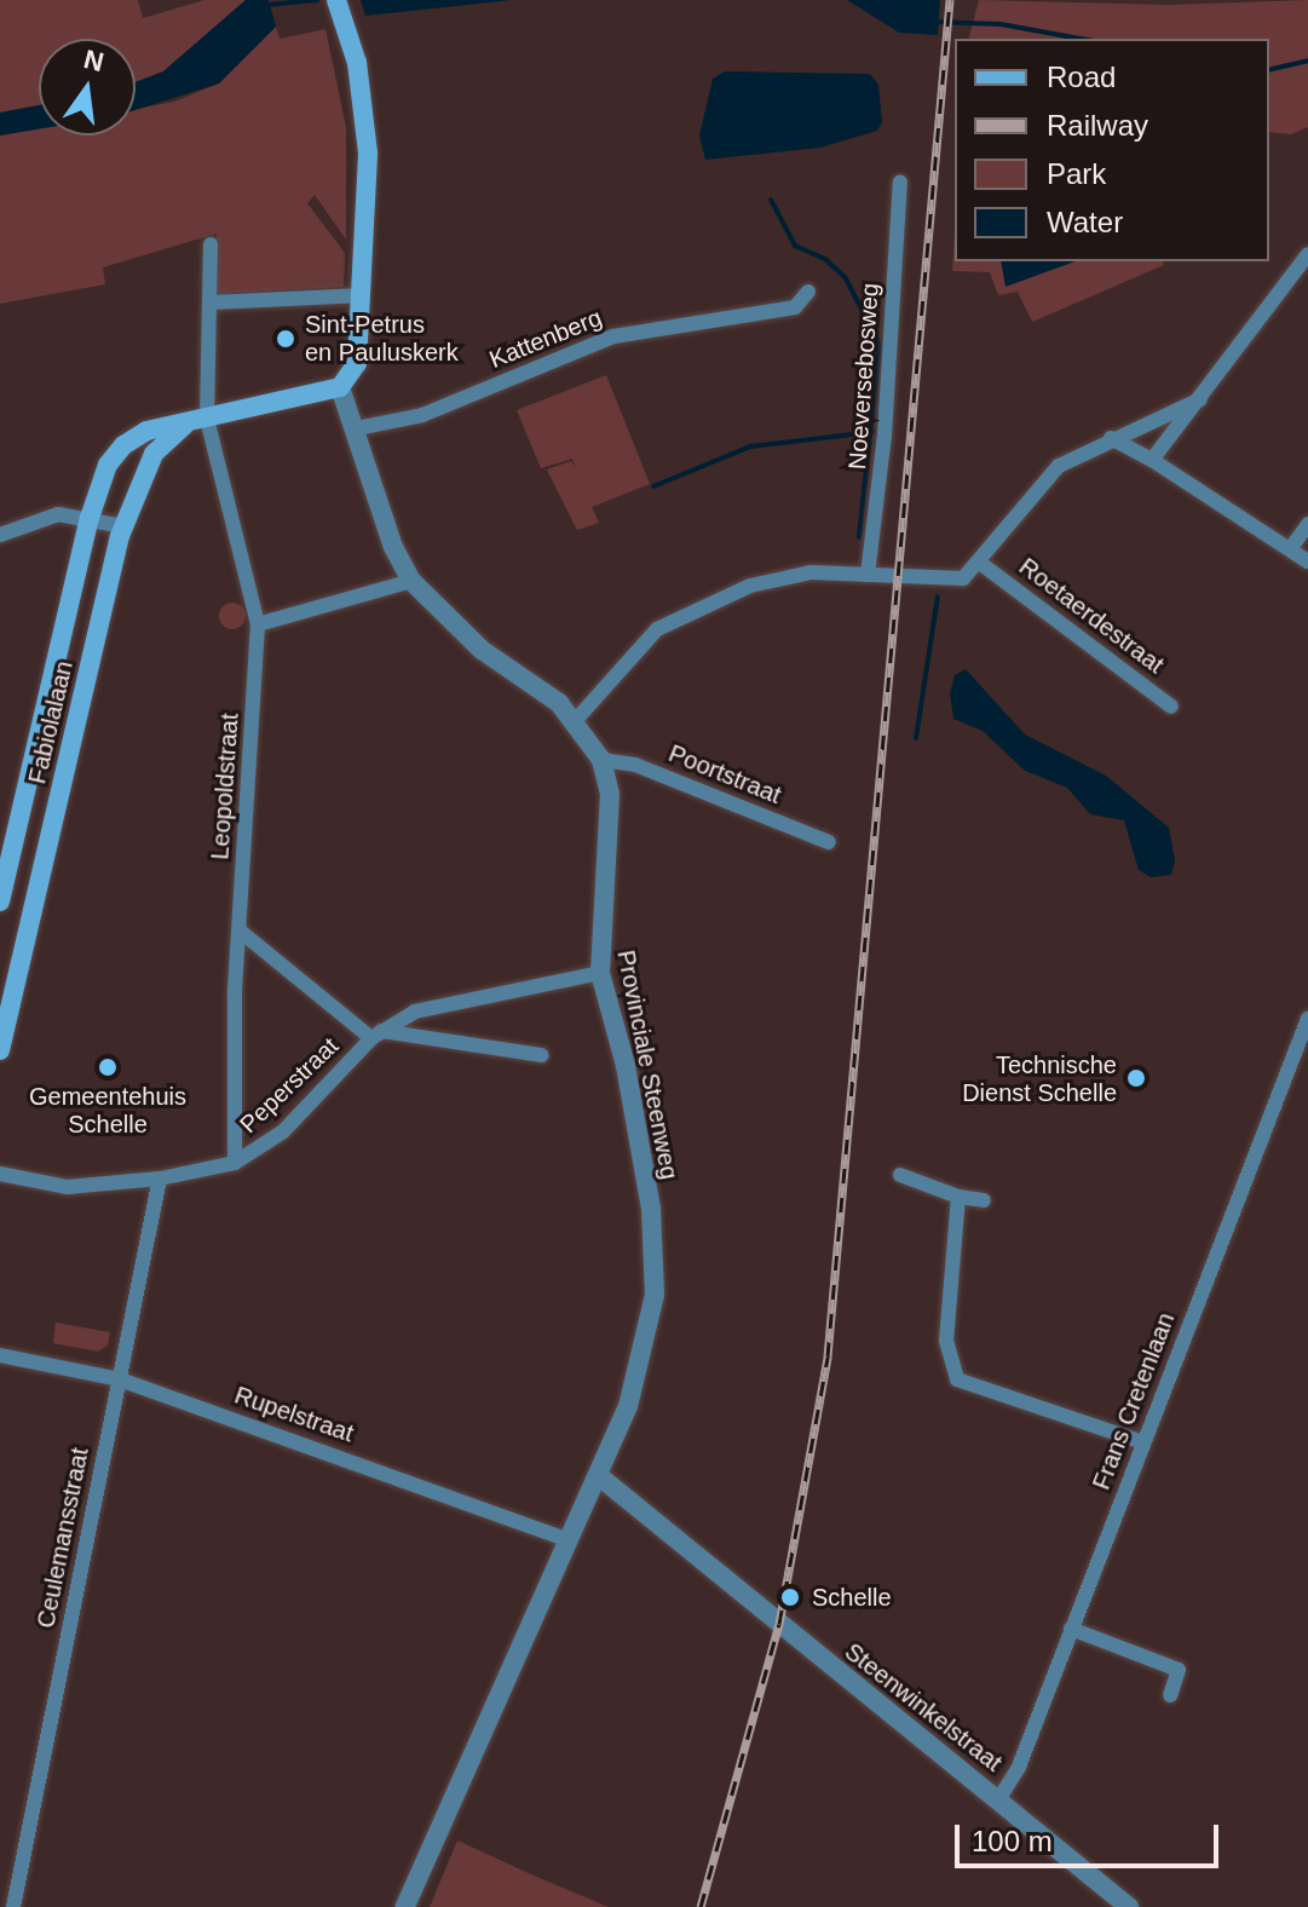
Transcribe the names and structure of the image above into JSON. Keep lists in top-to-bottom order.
{
  "streets": {
    "main road": ["Fabiolalaan"],
    "street": [
      "Kattenberg",
      "Noeversebosweg",
      "Roetaerdestraat",
      "Poortstraat",
      "Leopoldstraat",
      "Provinciale Steenweg",
      "Peperstraat",
      "Frans Cretenlaan",
      "Rupelstraat",
      "Ceulemansstraat",
      "Steenwinkelstraat"
    ]
  },
  "crossings": [
    ["Kattenberg", "Provinciale Steenweg"],
    ["Fabiolalaan", "Leopoldstraat"],
    ["Fabiolalaan", "Provinciale Steenweg"],
    ["Poortstraat", "Provinciale Steenweg"],
    ["Leopoldstraat", "Peperstraat"],
    ["Provinciale Steenweg", "Peperstraat"],
    ["Provinciale Steenweg", "Rupelstraat"],
    ["Provinciale Steenweg", "Steenwinkelstraat"],
    ["Peperstraat", "Ceulemansstraat"],
    ["Frans Cretenlaan", "Steenwinkelstraat"],
    ["Rupelstraat", "Ceulemansstraat"]
  ],
  "places": [
    "Sint-Petrus en Pauluskerk",
    "Gemeentehuis Schelle",
    "Technische Dienst Schelle",
    "Schelle"
  ],
  "legend": [
    "Road",
    "Railway",
    "Park",
    "Water"
  ],
  "scale_bar": "100 m",
  "north": "top"
}
